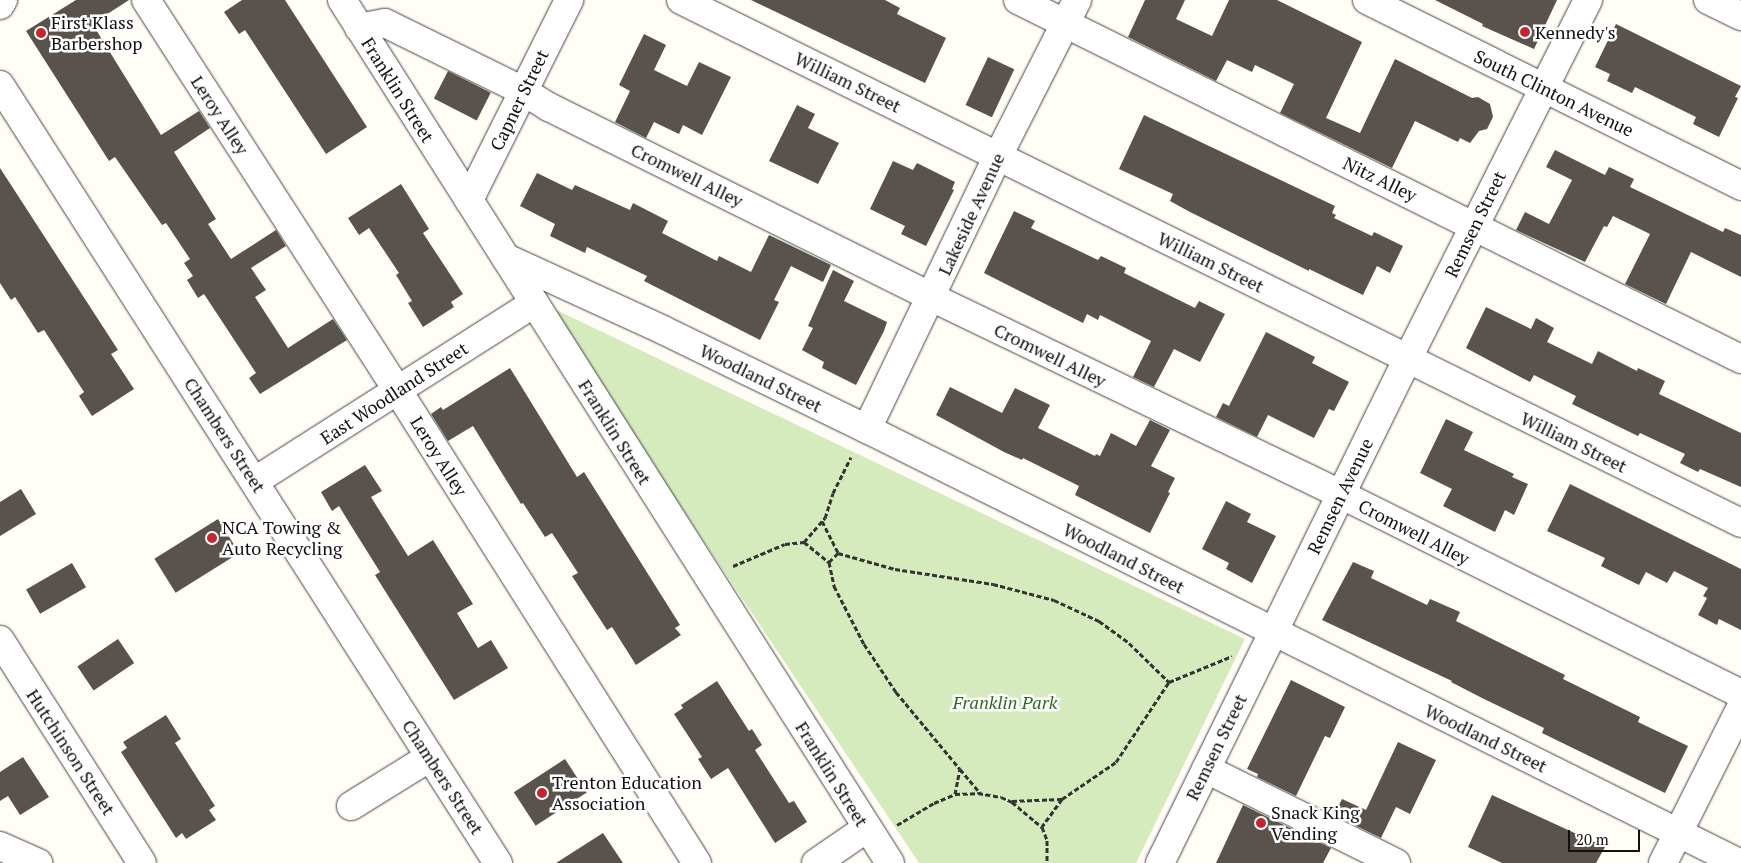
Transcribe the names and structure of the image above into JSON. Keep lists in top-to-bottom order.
{
  "streets": {
    "street": [
      "William Street",
      "Franklin Street",
      "South Clinton Avenue",
      "Capner Street",
      "Leroy Alley",
      "Cromwell Alley",
      "Nitz Alley",
      "Lakeside Avenue",
      "Remsen Street",
      "Woodland Street",
      "East Woodland Street",
      "Chambers Street",
      "Remsen Avenue",
      "Hutchinson Street"
    ]
  },
  "crossings": [
    ["William Street", "Lakeside Avenue"],
    ["William Street", "Remsen Street"],
    ["William Street", "Remsen Avenue"],
    ["Franklin Street", "Capner Street"],
    ["Franklin Street", "Cromwell Alley"],
    ["Franklin Street", "Woodland Street"],
    ["Franklin Street", "East Woodland Street"],
    ["South Clinton Avenue", "Remsen Street"],
    ["Capner Street", "Cromwell Alley"],
    ["Leroy Alley", "East Woodland Street"],
    ["Cromwell Alley", "Lakeside Avenue"],
    ["Cromwell Alley", "Remsen Avenue"],
    ["Nitz Alley", "Lakeside Avenue"],
    ["Nitz Alley", "Remsen Street"],
    ["Lakeside Avenue", "Woodland Street"],
    ["Remsen Street", "Woodland Street"],
    ["Remsen Street", "Remsen Avenue"],
    ["Woodland Street", "Remsen Avenue"],
    ["East Woodland Street", "Chambers Street"]
  ],
  "parks": ["Franklin Park"],
  "places": [
    "Kennedy's",
    "First Klass Barbershop",
    "NCA Towing & Auto Recycling",
    "Trenton Education Association",
    "Snack King Vending"
  ],
  "scale_bar": "20 m"
}
